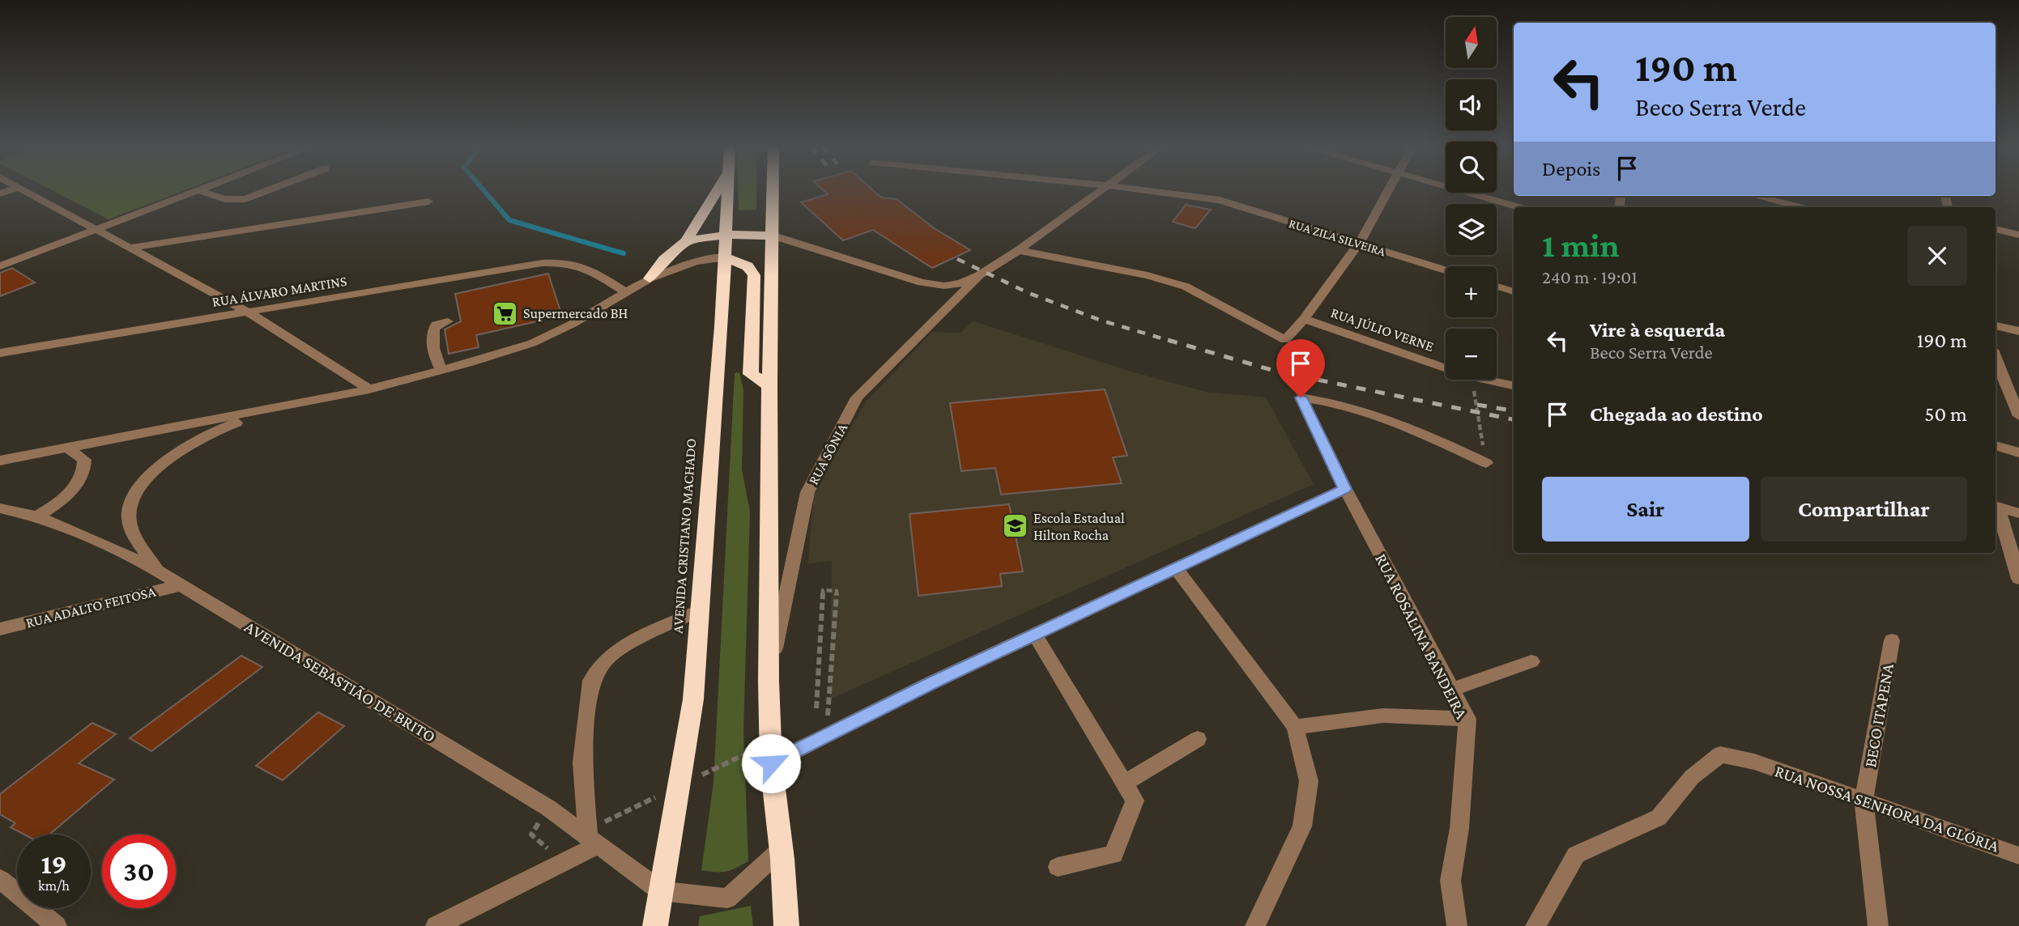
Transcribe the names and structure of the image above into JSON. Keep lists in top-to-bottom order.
{
  "streets": {
    "highway": ["AVENIDA CRISTIANO MACHADO"],
    "street": [
      "RUA ZILA SILVEIRA",
      "RUA ÁLVARO MARTINS",
      "RUA JÚLIO VERNE",
      "RUA SÔNIA",
      "RUA ADALTO FEITOSA",
      "RUA ROSALINA BANDEIRA",
      "AVENIDA SEBASTIÃO DE BRITO",
      "BECO ITAPENA",
      "RUA NOSSA SENHORA DA GLÓRIA"
    ]
  },
  "crossings": [
    ["AVENIDA CRISTIANO MACHADO", "AVENIDA SEBASTIÃO DE BRITO"],
    ["RUA ADALTO FEITOSA", "AVENIDA SEBASTIÃO DE BRITO"],
    ["BECO ITAPENA", "RUA NOSSA SENHORA DA GLÓRIA"]
  ],
  "places": {
    "supermarket": ["Supermercado BH"],
    "school or university": ["Escola Estadual Hilton Rocha"]
  },
  "north": "top",
  "page": {
    "map_buttons": ["+", "−"],
    "turn": ["190 m", "Beco Serra Verde"],
    "then": "Depois",
    "heading": ["1 min", "240 m · 19:01"],
    "list": [
      {
        "name": "Vire à esquerda",
        "note": "Beco Serra Verde",
        "value": "190 m"
      },
      {
        "name": "Chegada ao destino",
        "value": "50 m"
      }
    ],
    "buttons": ["Sair", "Compartilhar"],
    "speed": "19 km/h",
    "limit": "30"
  }
}
